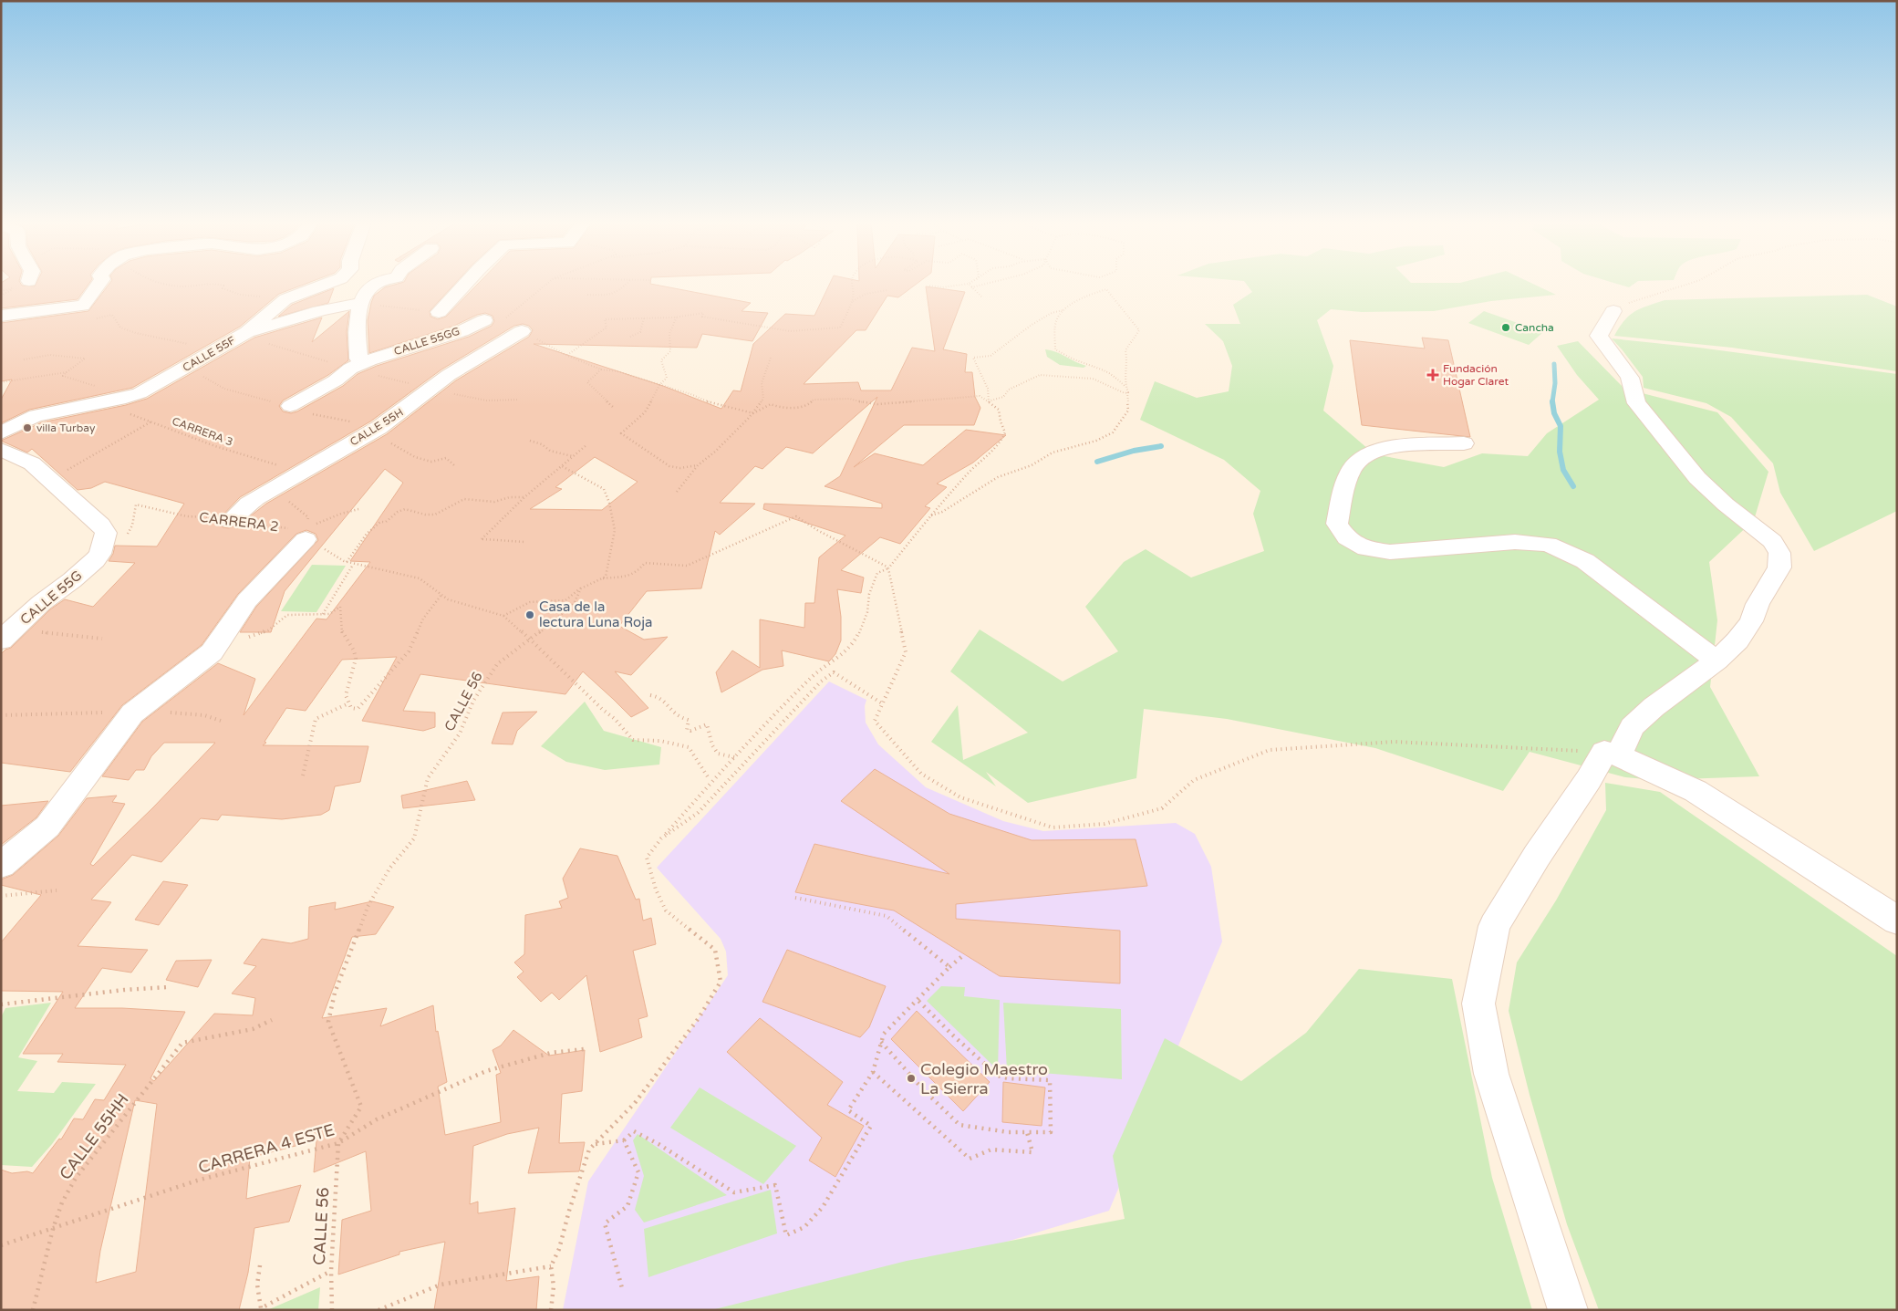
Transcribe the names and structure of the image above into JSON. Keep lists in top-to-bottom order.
{
  "streets": {
    "street": [
      "CALLE 55GG",
      "CALLE 55F",
      "CALLE 55H",
      "CALLE 55G"
    ],
    "path": [
      "CARRERA 3",
      "CARRERA 2",
      "CALLE 56",
      "CALLE 55HH",
      "CARRERA 4 ESTE"
    ]
  },
  "crossings": [
    ["CALLE 55F", "CARRERA 3"],
    ["CALLE 55H", "CARRERA 3"],
    ["CALLE 55H", "CARRERA 2"],
    ["CARRERA 2", "CALLE 55G"],
    ["CARRERA 2", "CALLE 56"],
    ["CALLE 56", "CARRERA 4 ESTE"],
    ["CALLE 55HH", "CARRERA 4 ESTE"]
  ],
  "places": {
    "other": [
      "Cancha",
      "villa Turbay",
      "Casa de la lectura Luna Roja",
      "Colegio Maestro La Sierra"
    ],
    "health": ["Fundación Hogar Claret"]
  }
}
